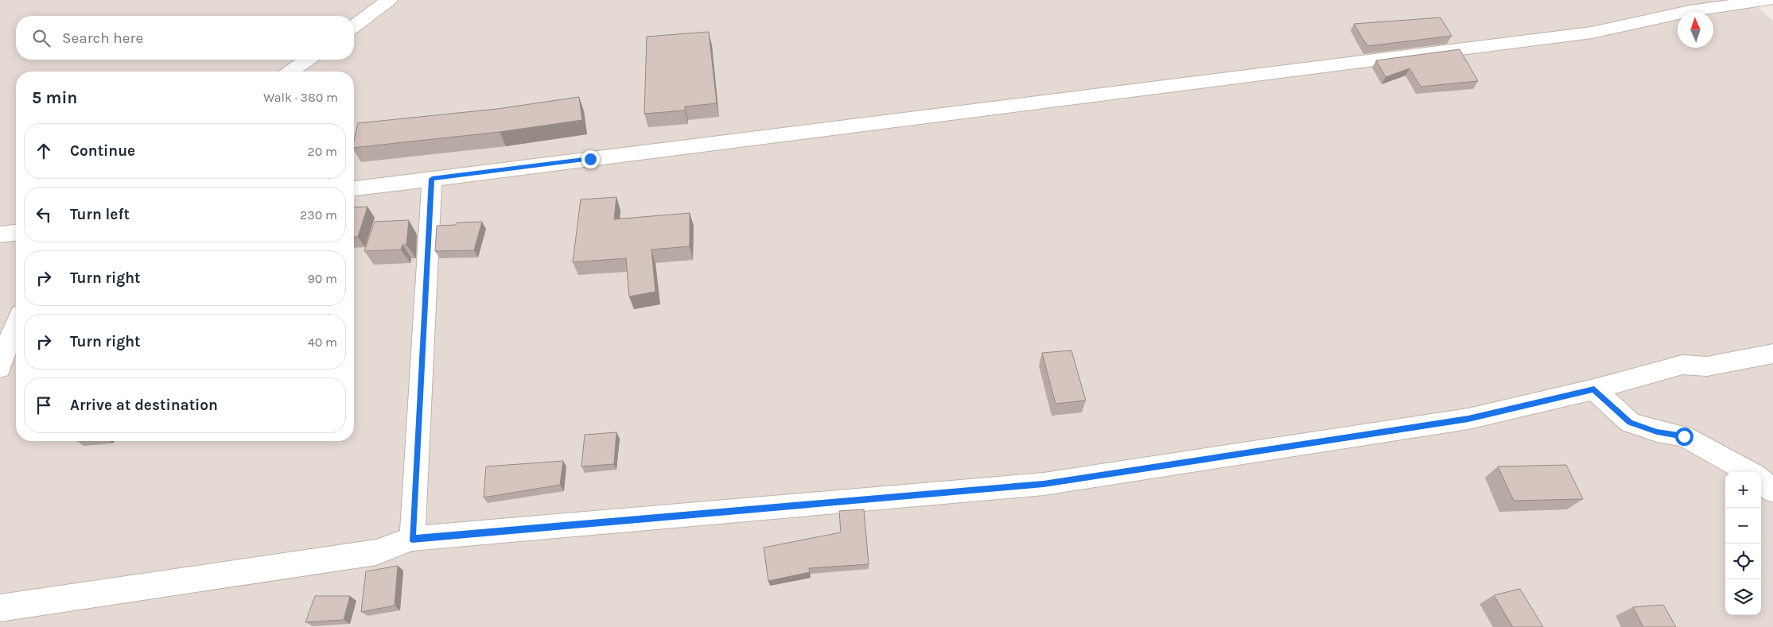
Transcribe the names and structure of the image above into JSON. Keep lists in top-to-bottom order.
{
  "north": "top",
  "page": {
    "search": "Search here",
    "heading": ["5 min", "Walk · 380 m"],
    "list": [
      ["Continue", "20 m"],
      ["Turn left", "230 m"],
      ["Turn right", "90 m"],
      ["Turn right", "40 m"],
      "Arrive at destination"
    ],
    "map_buttons": ["+", "−"]
  }
}
